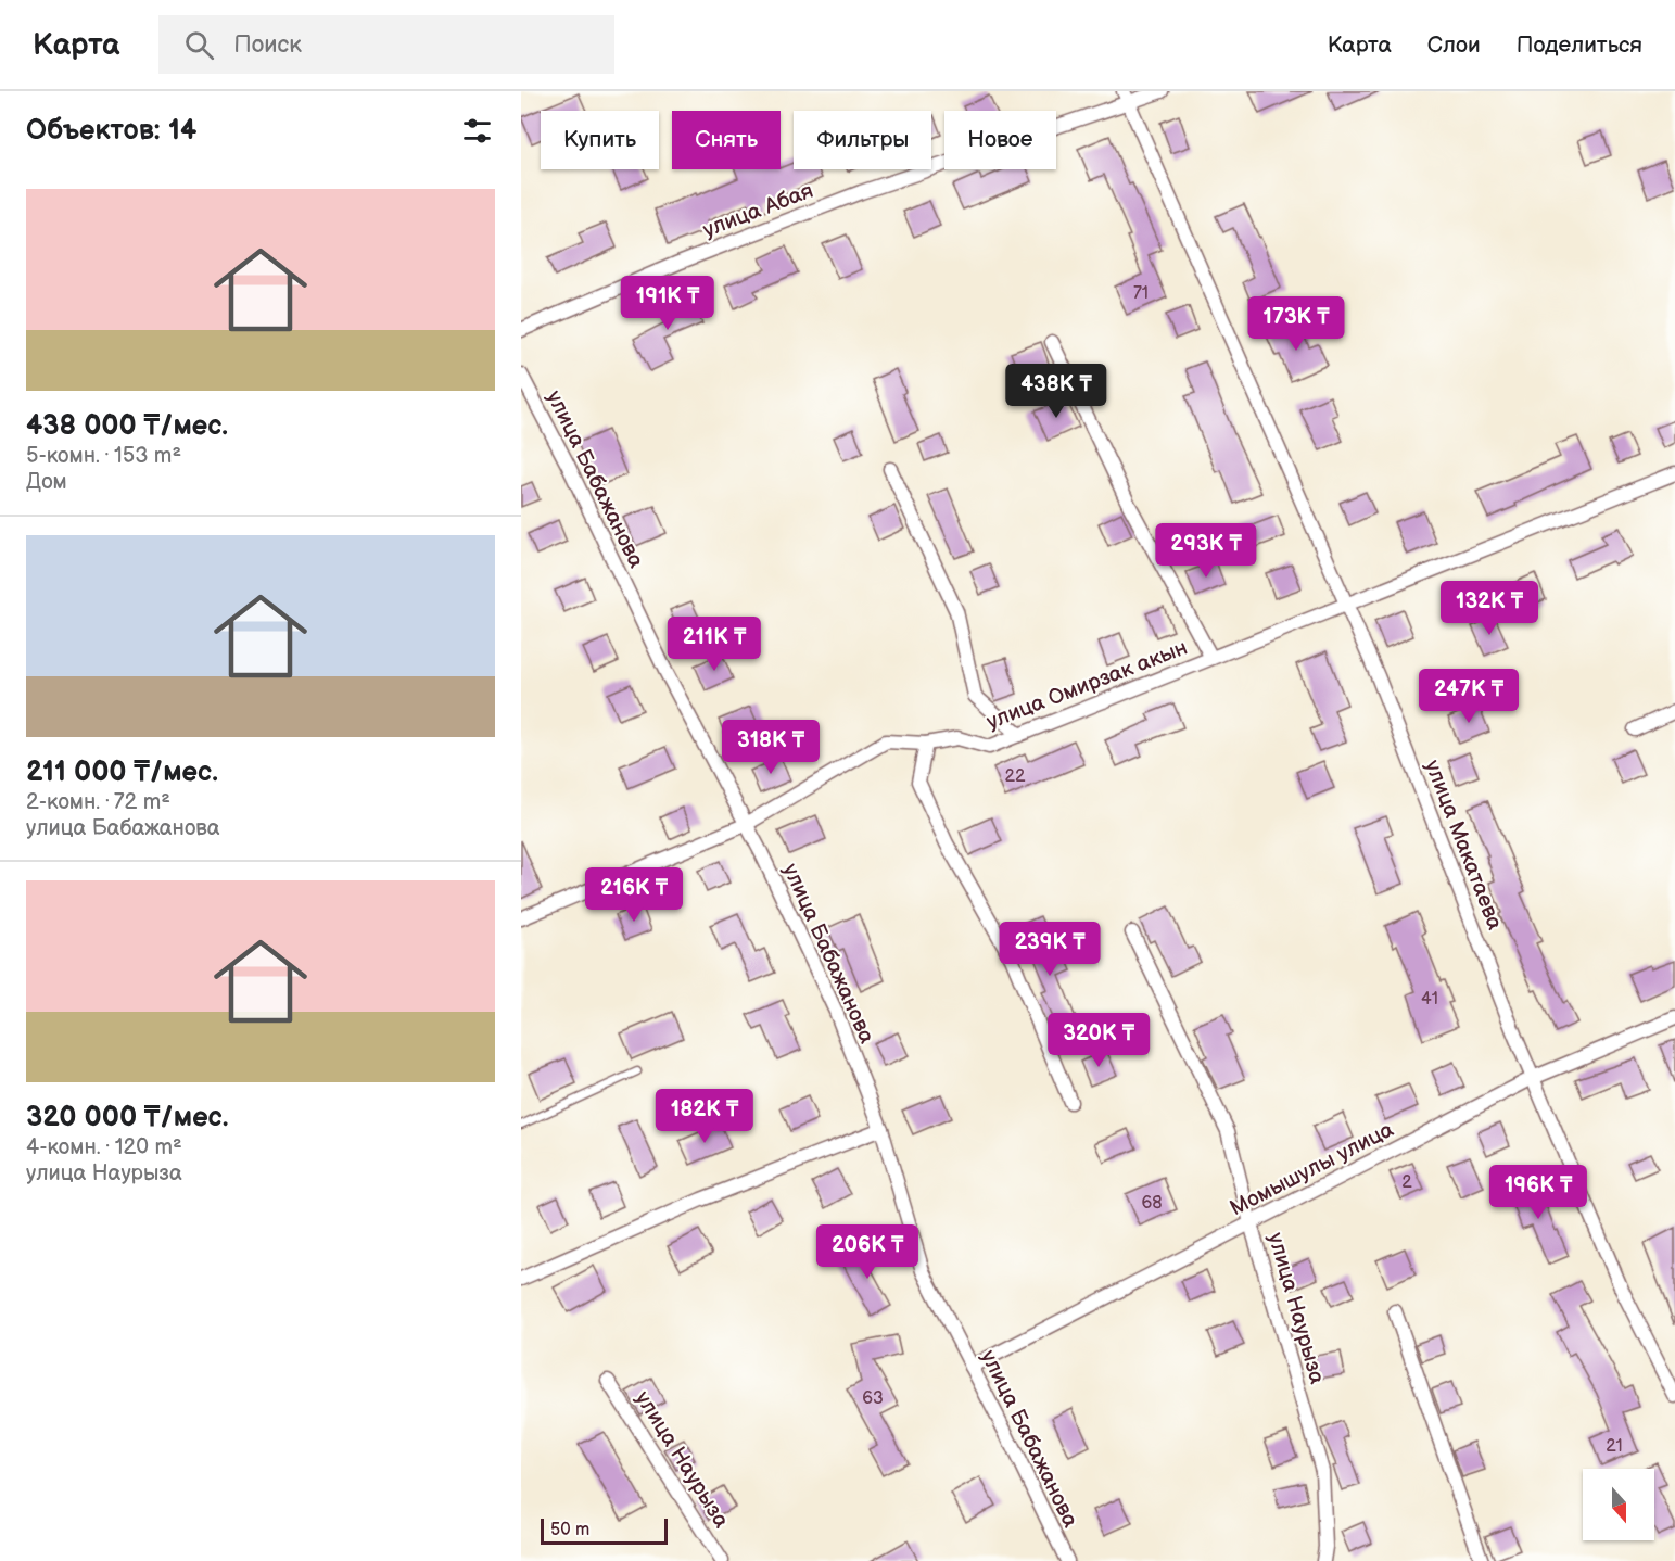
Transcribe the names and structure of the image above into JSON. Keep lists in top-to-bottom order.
{
  "streets": {
    "street": [
      "улица Абая",
      "улица Бабажанова",
      "улица Омирзак акын",
      "улица Макатаева",
      "Момышулы улица",
      "улица Наурыза"
    ]
  },
  "crossings": [
    ["улица Абая", "улица Макатаева"],
    ["улица Бабажанова", "улица Омирзак акын"],
    ["улица Бабажанова", "Момышулы улица"],
    ["улица Омирзак акын", "улица Макатаева"],
    ["улица Макатаева", "Момышулы улица"],
    ["Момышулы улица", "улица Наурыза"]
  ],
  "house_numbers": [
    "71",
    "22",
    "41",
    "2",
    "68",
    "63",
    "21"
  ],
  "scale_bar": "50 m",
  "north": "bottom",
  "page": {
    "header": "Карта",
    "search": "Поиск",
    "nav": ["Карта", "Слои", "Поделиться"],
    "heading": "Объектов: 14",
    "chip": [
      "Купить",
      "Снять",
      "Фильтры",
      "Новое"
    ],
    "list": [
      {
        "name": "438 000 ₸/мес.",
        "note": "5-комн. · 153 m² · Дом"
      },
      {
        "name": "211 000 ₸/мес.",
        "note": "2-комн. · 72 m² · улица Бабажанова"
      },
      {
        "name": "320 000 ₸/мес.",
        "note": "4-комн. · 120 m² · улица Наурыза"
      }
    ],
    "price": [
      "191K ₸",
      "173K ₸",
      "438K ₸",
      "293K ₸",
      "132K ₸",
      "211K ₸",
      "247K ₸",
      "318K ₸",
      "216K ₸",
      "239K ₸",
      "320K ₸",
      "182K ₸",
      "196K ₸",
      "206K ₸"
    ],
    "scale": "50 m"
  }
}
